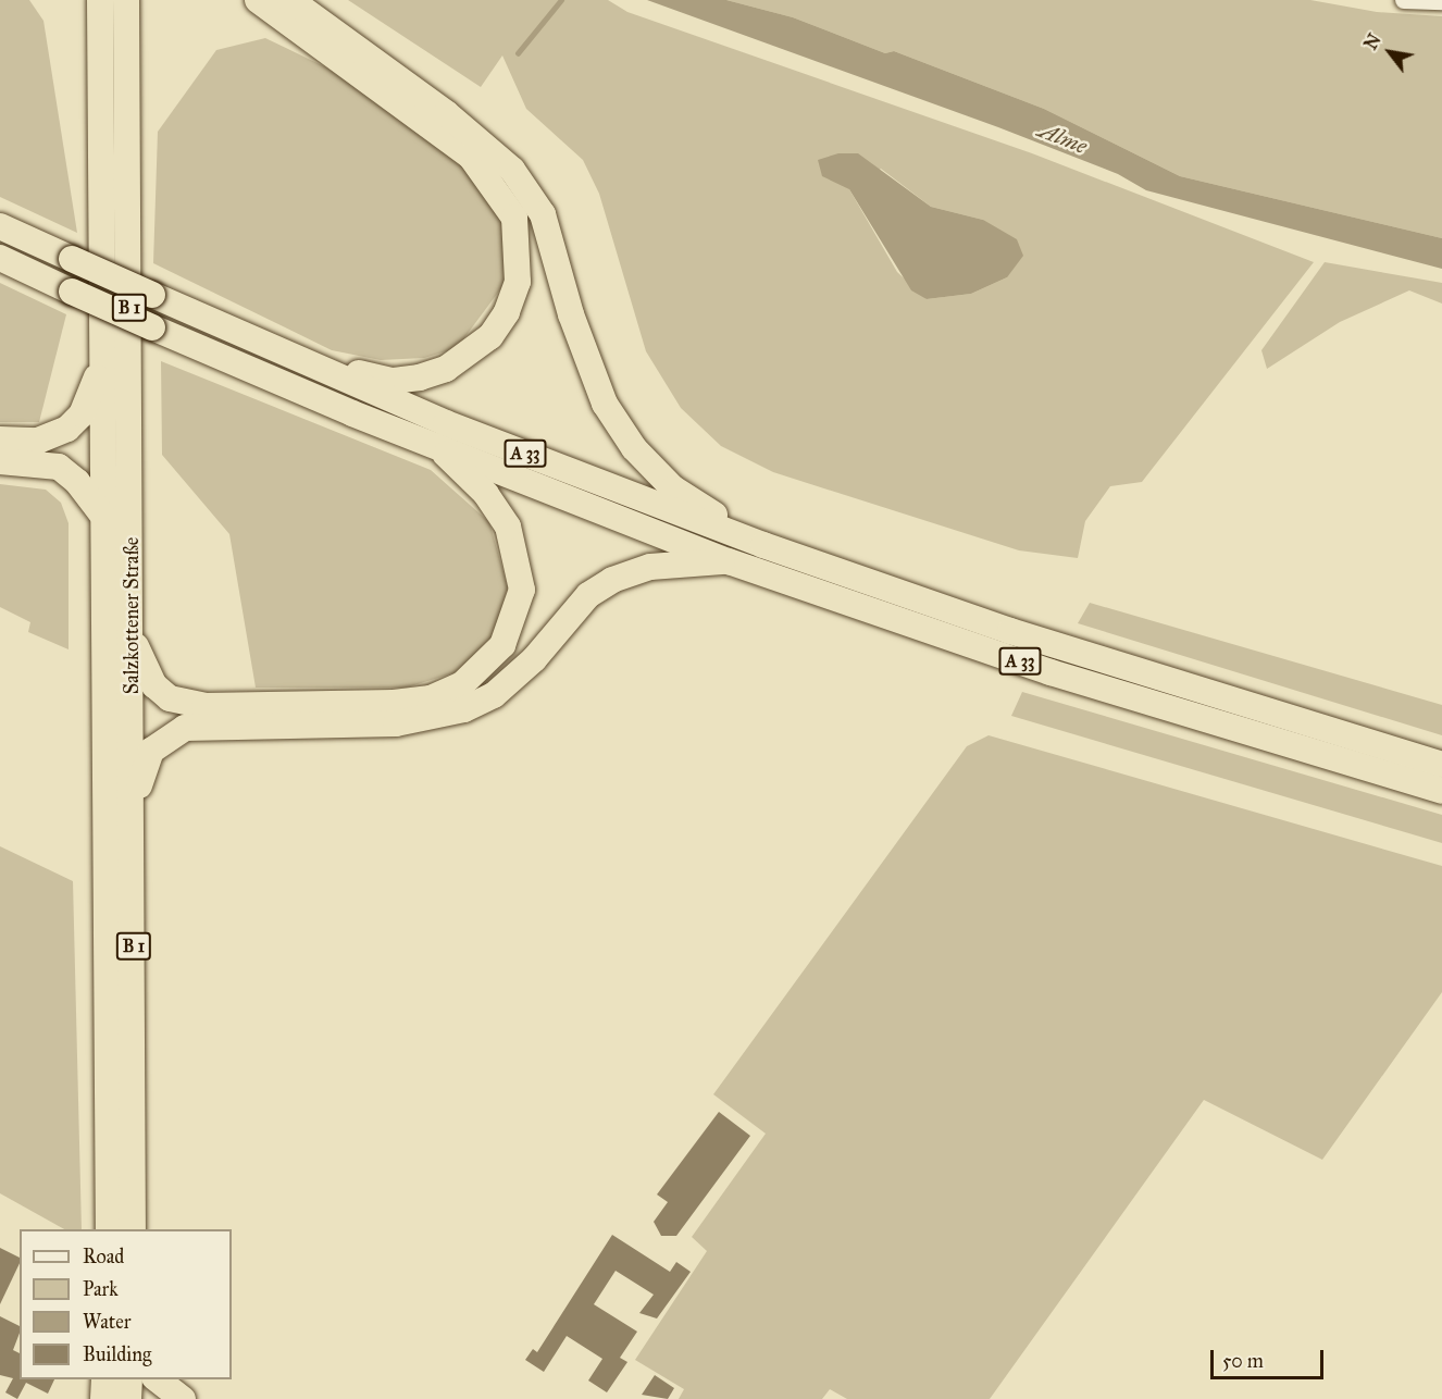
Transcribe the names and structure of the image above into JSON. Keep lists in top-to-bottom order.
{
  "streets": {
    "highway": ["B 1", "A 33", "Salzkottener Straße"]
  },
  "water": ["Alme"],
  "legend": [
    "Road",
    "Park",
    "Water",
    "Building"
  ],
  "scale_bar": "50 m",
  "north": "top left"
}
